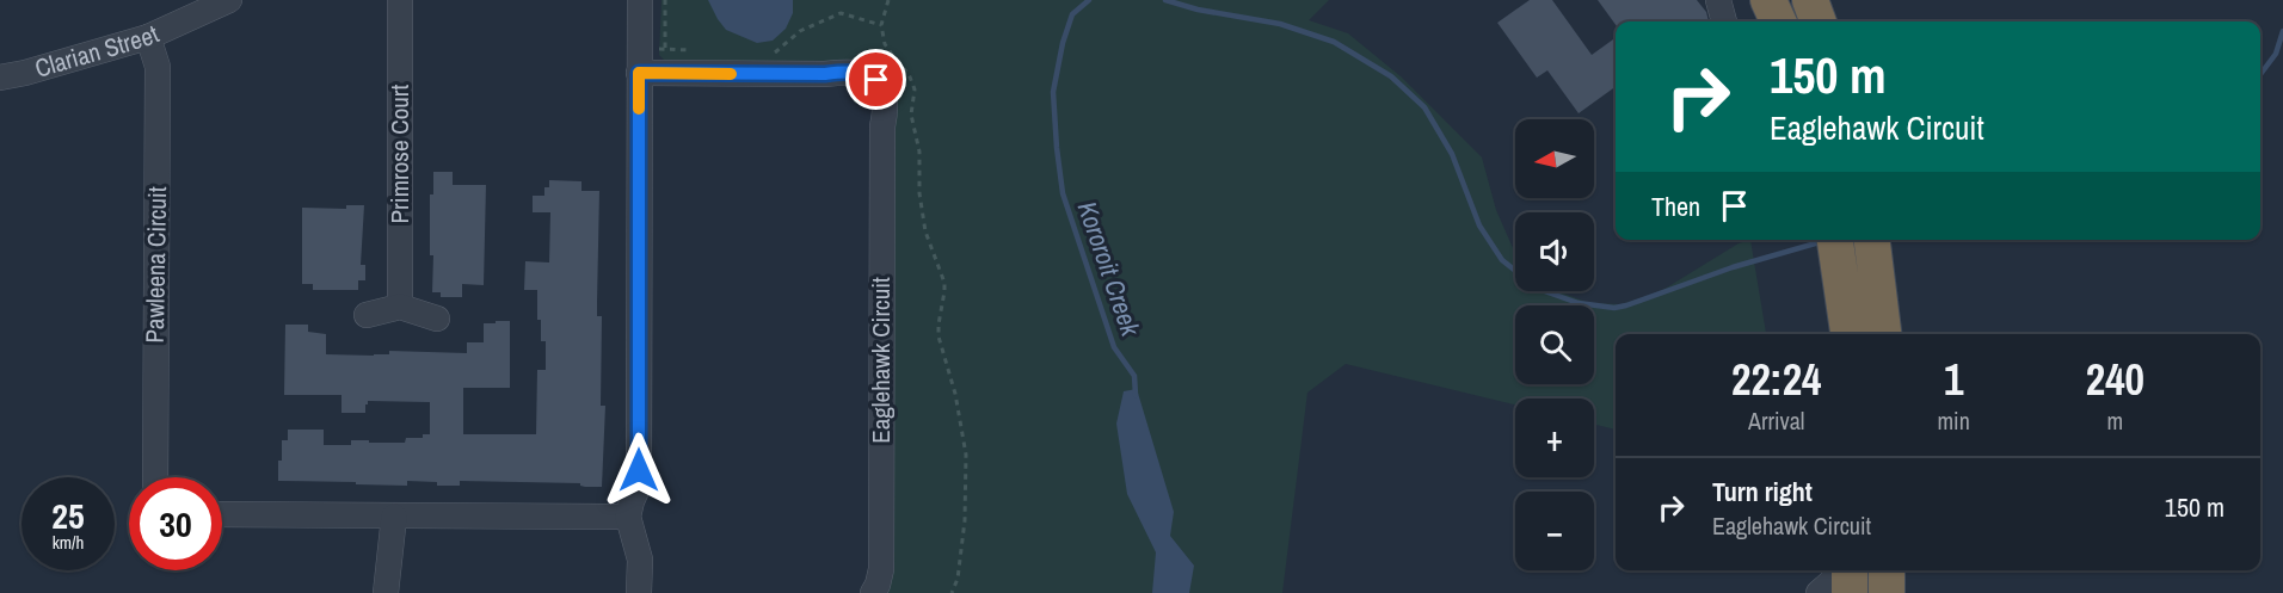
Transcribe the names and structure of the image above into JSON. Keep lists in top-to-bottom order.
{
  "streets": {
    "street": [
      "Clarian Street",
      "Primrose Court",
      "Pawleena Circuit",
      "Eaglehawk Circuit"
    ]
  },
  "crossings": [
    ["Clarian Street", "Pawleena Circuit"]
  ],
  "water": ["Kororoit Creek"],
  "north": "left",
  "page": {
    "turn": ["150 m", "Eaglehawk Circuit"],
    "map_buttons": ["+", "−"],
    "then": "Then",
    "eta": [
      "22:24",
      "Arrival",
      "1",
      "min",
      "240",
      "m"
    ],
    "list": [
      {
        "name": "Turn right",
        "note": "Eaglehawk Circuit",
        "value": "150 m"
      }
    ],
    "speed": "25 km/h",
    "limit": "30"
  }
}
